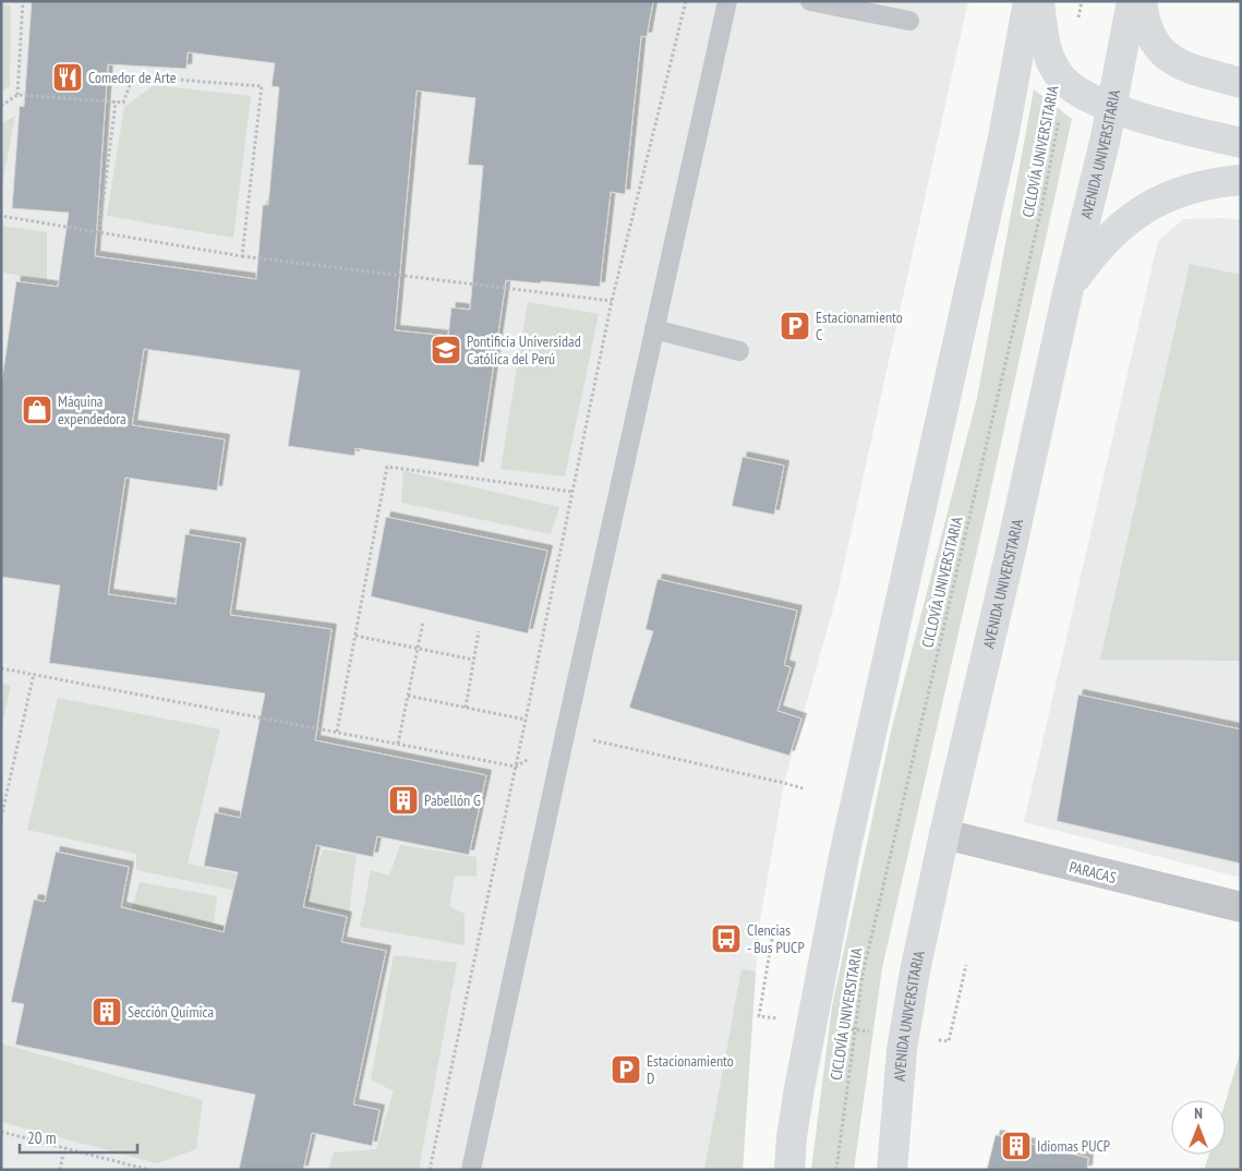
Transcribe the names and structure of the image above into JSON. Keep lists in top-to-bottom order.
{
  "streets": {
    "main road": ["AVENIDA UNIVERSITARIA"],
    "street": ["PARACAS"],
    "path": ["CICLOVÍA UNIVERSITARIA"]
  },
  "crossings": [
    ["AVENIDA UNIVERSITARIA", "PARACAS"]
  ],
  "places": {
    "restaurant": ["Comedor de Arte"],
    "parking": ["Estacionamiento C", "Estacionamiento D"],
    "school or university": ["Pontificia Universidad Católica del Perú"],
    "shop": ["Máquina expendedora"],
    "building": ["Pabellón G", "Sección Química", "Idiomas PUCP"],
    "bus stop": ["CIencias - Bus PUCP"]
  },
  "scale_bar": "20 m",
  "north": "top"
}
